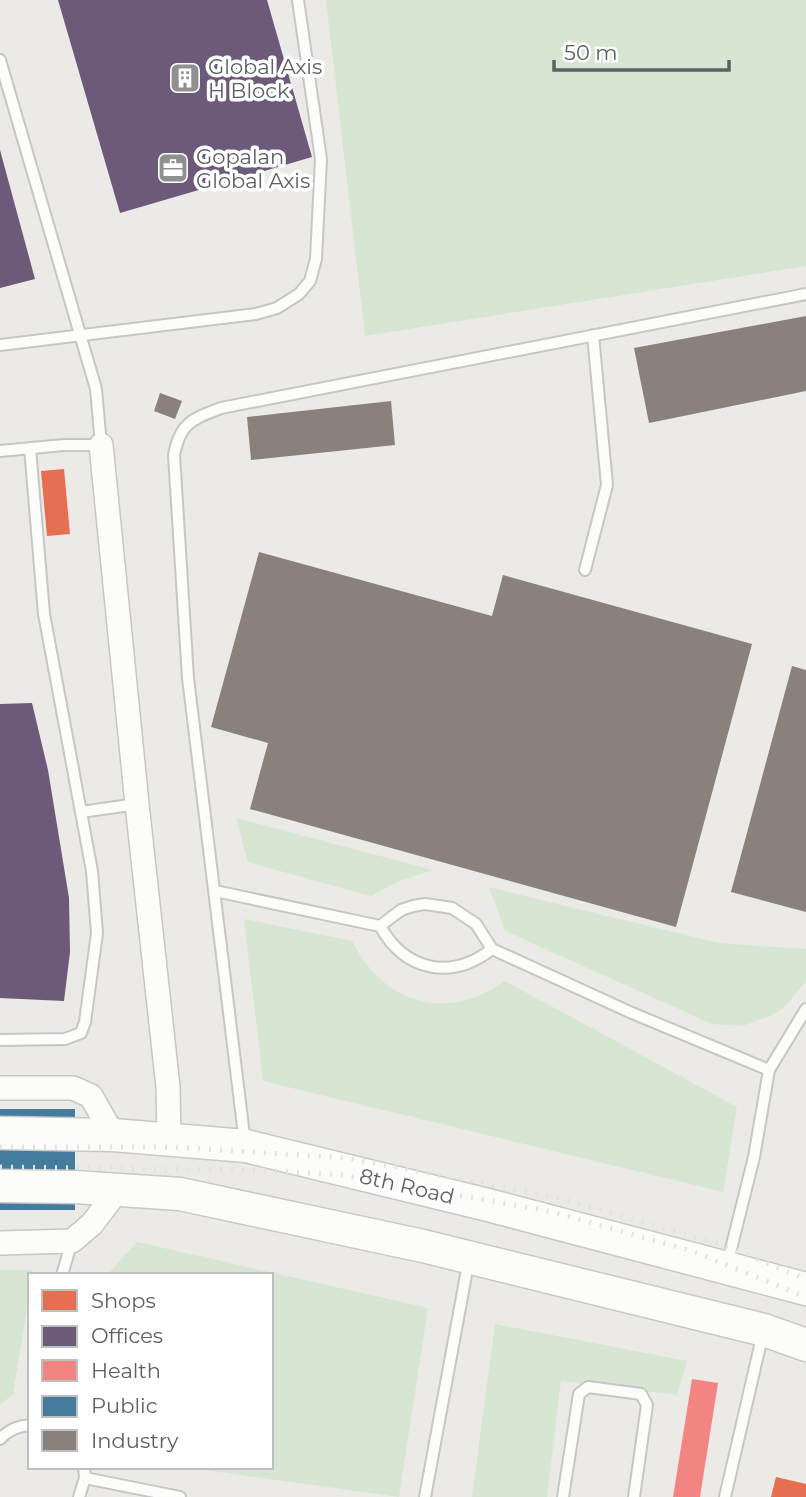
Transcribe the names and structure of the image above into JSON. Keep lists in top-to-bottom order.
{
  "streets": {
    "main road": ["8th Road"]
  },
  "places": {
    "building": ["Global Axis H Block"],
    "office": ["Gopalan Global Axis"]
  },
  "legend": [
    "Shops",
    "Offices",
    "Health",
    "Public",
    "Industry"
  ],
  "scale_bar": "50 m"
}
